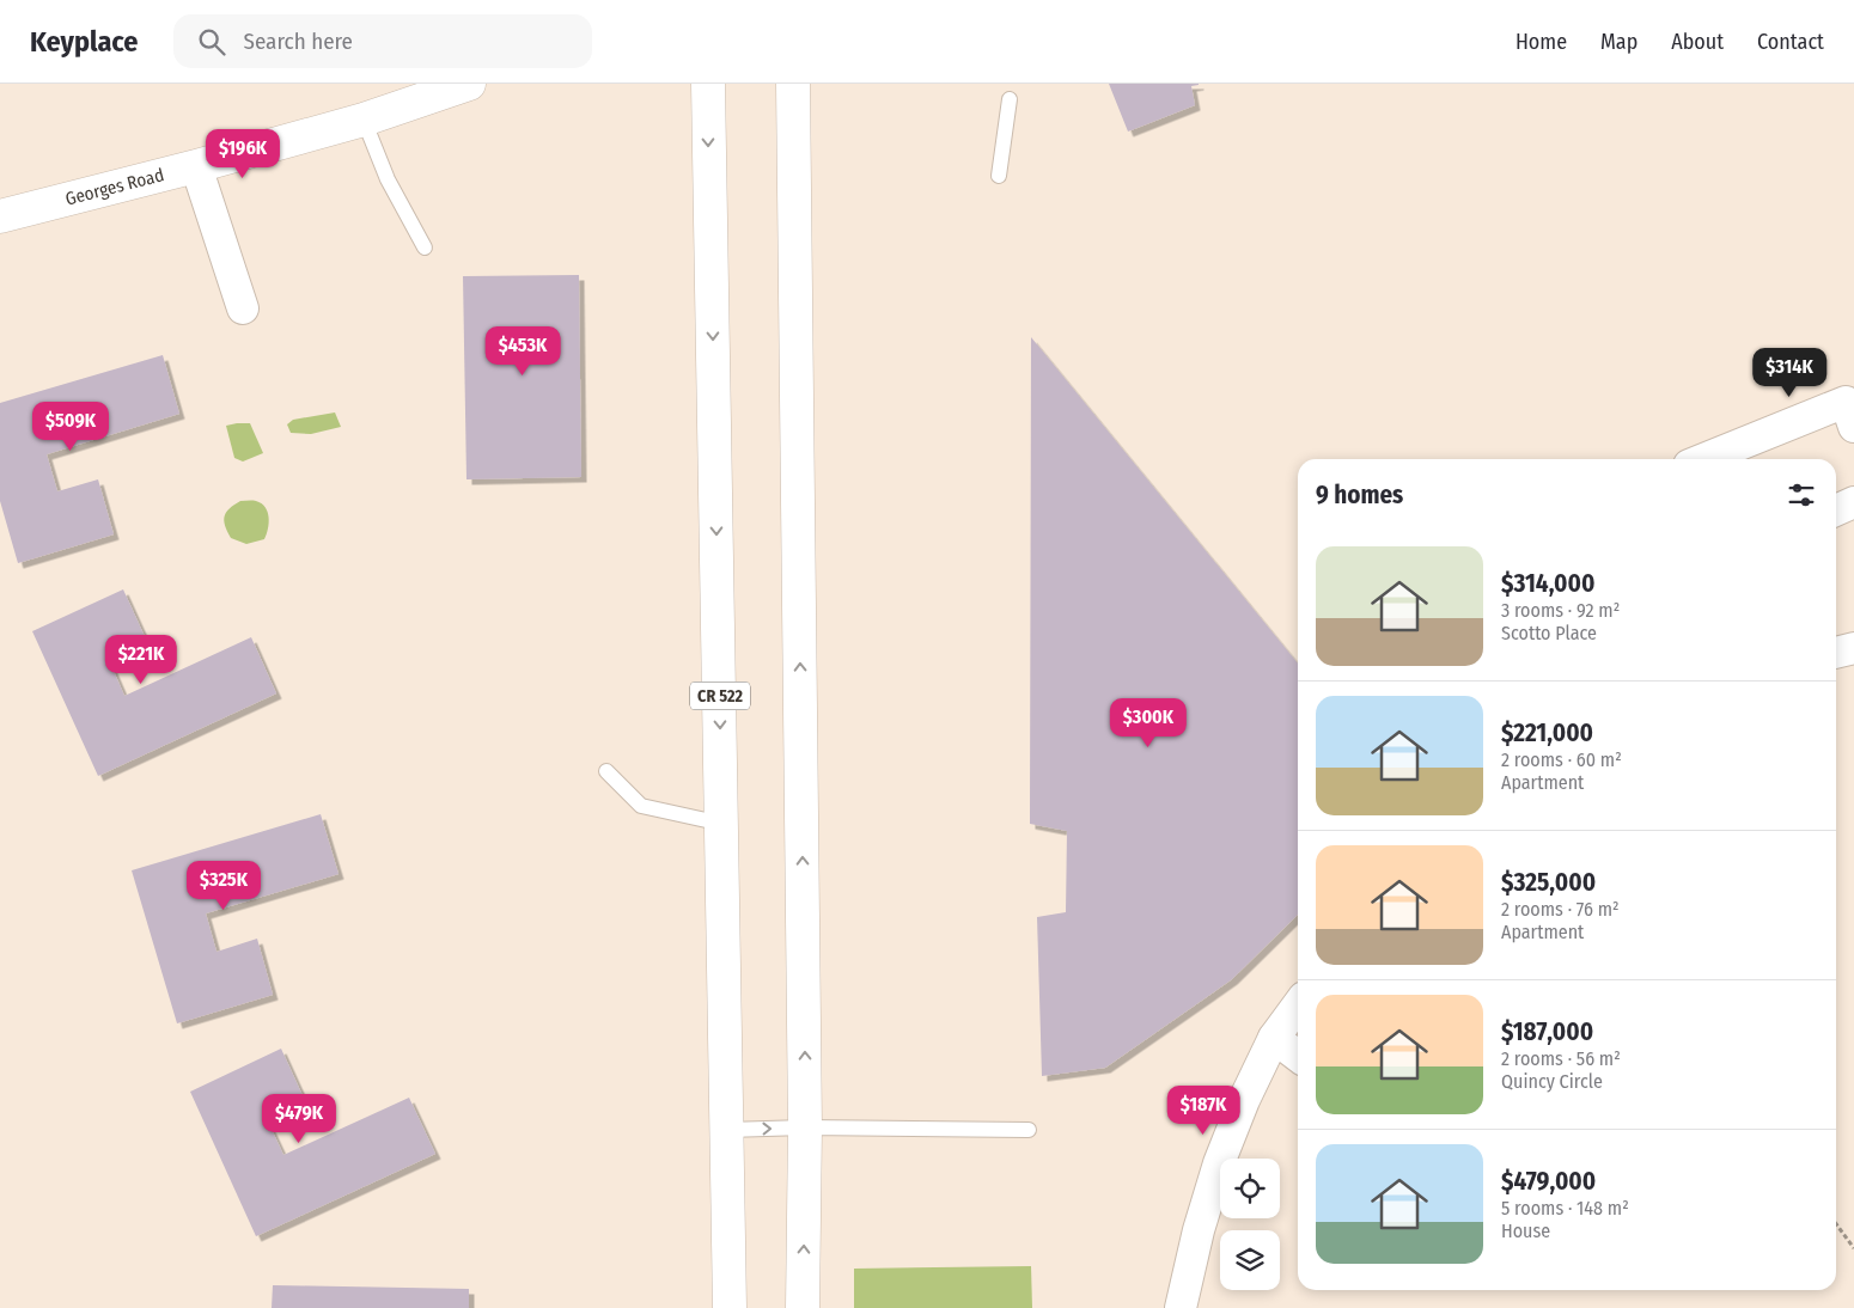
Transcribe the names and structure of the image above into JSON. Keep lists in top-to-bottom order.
{
  "streets": {
    "main road": ["Georges Road", "CR 522"]
  },
  "page": {
    "header": "Keyplace",
    "search": "Search here",
    "nav": [
      "Home",
      "Map",
      "About",
      "Contact"
    ],
    "price": [
      "$196K",
      "$453K",
      "$314K",
      "$509K",
      "$221K",
      "$300K",
      "$325K",
      "$187K",
      "$479K"
    ],
    "heading": "9 homes",
    "list": [
      {
        "name": "$314,000",
        "note": "3 rooms · 92 m² · Scotto Place"
      },
      {
        "name": "$221,000",
        "note": "2 rooms · 60 m² · Apartment"
      },
      {
        "name": "$325,000",
        "note": "2 rooms · 76 m² · Apartment"
      },
      {
        "name": "$187,000",
        "note": "2 rooms · 56 m² · Quincy Circle"
      },
      {
        "name": "$479,000",
        "note": "5 rooms · 148 m² · House"
      }
    ]
  }
}
